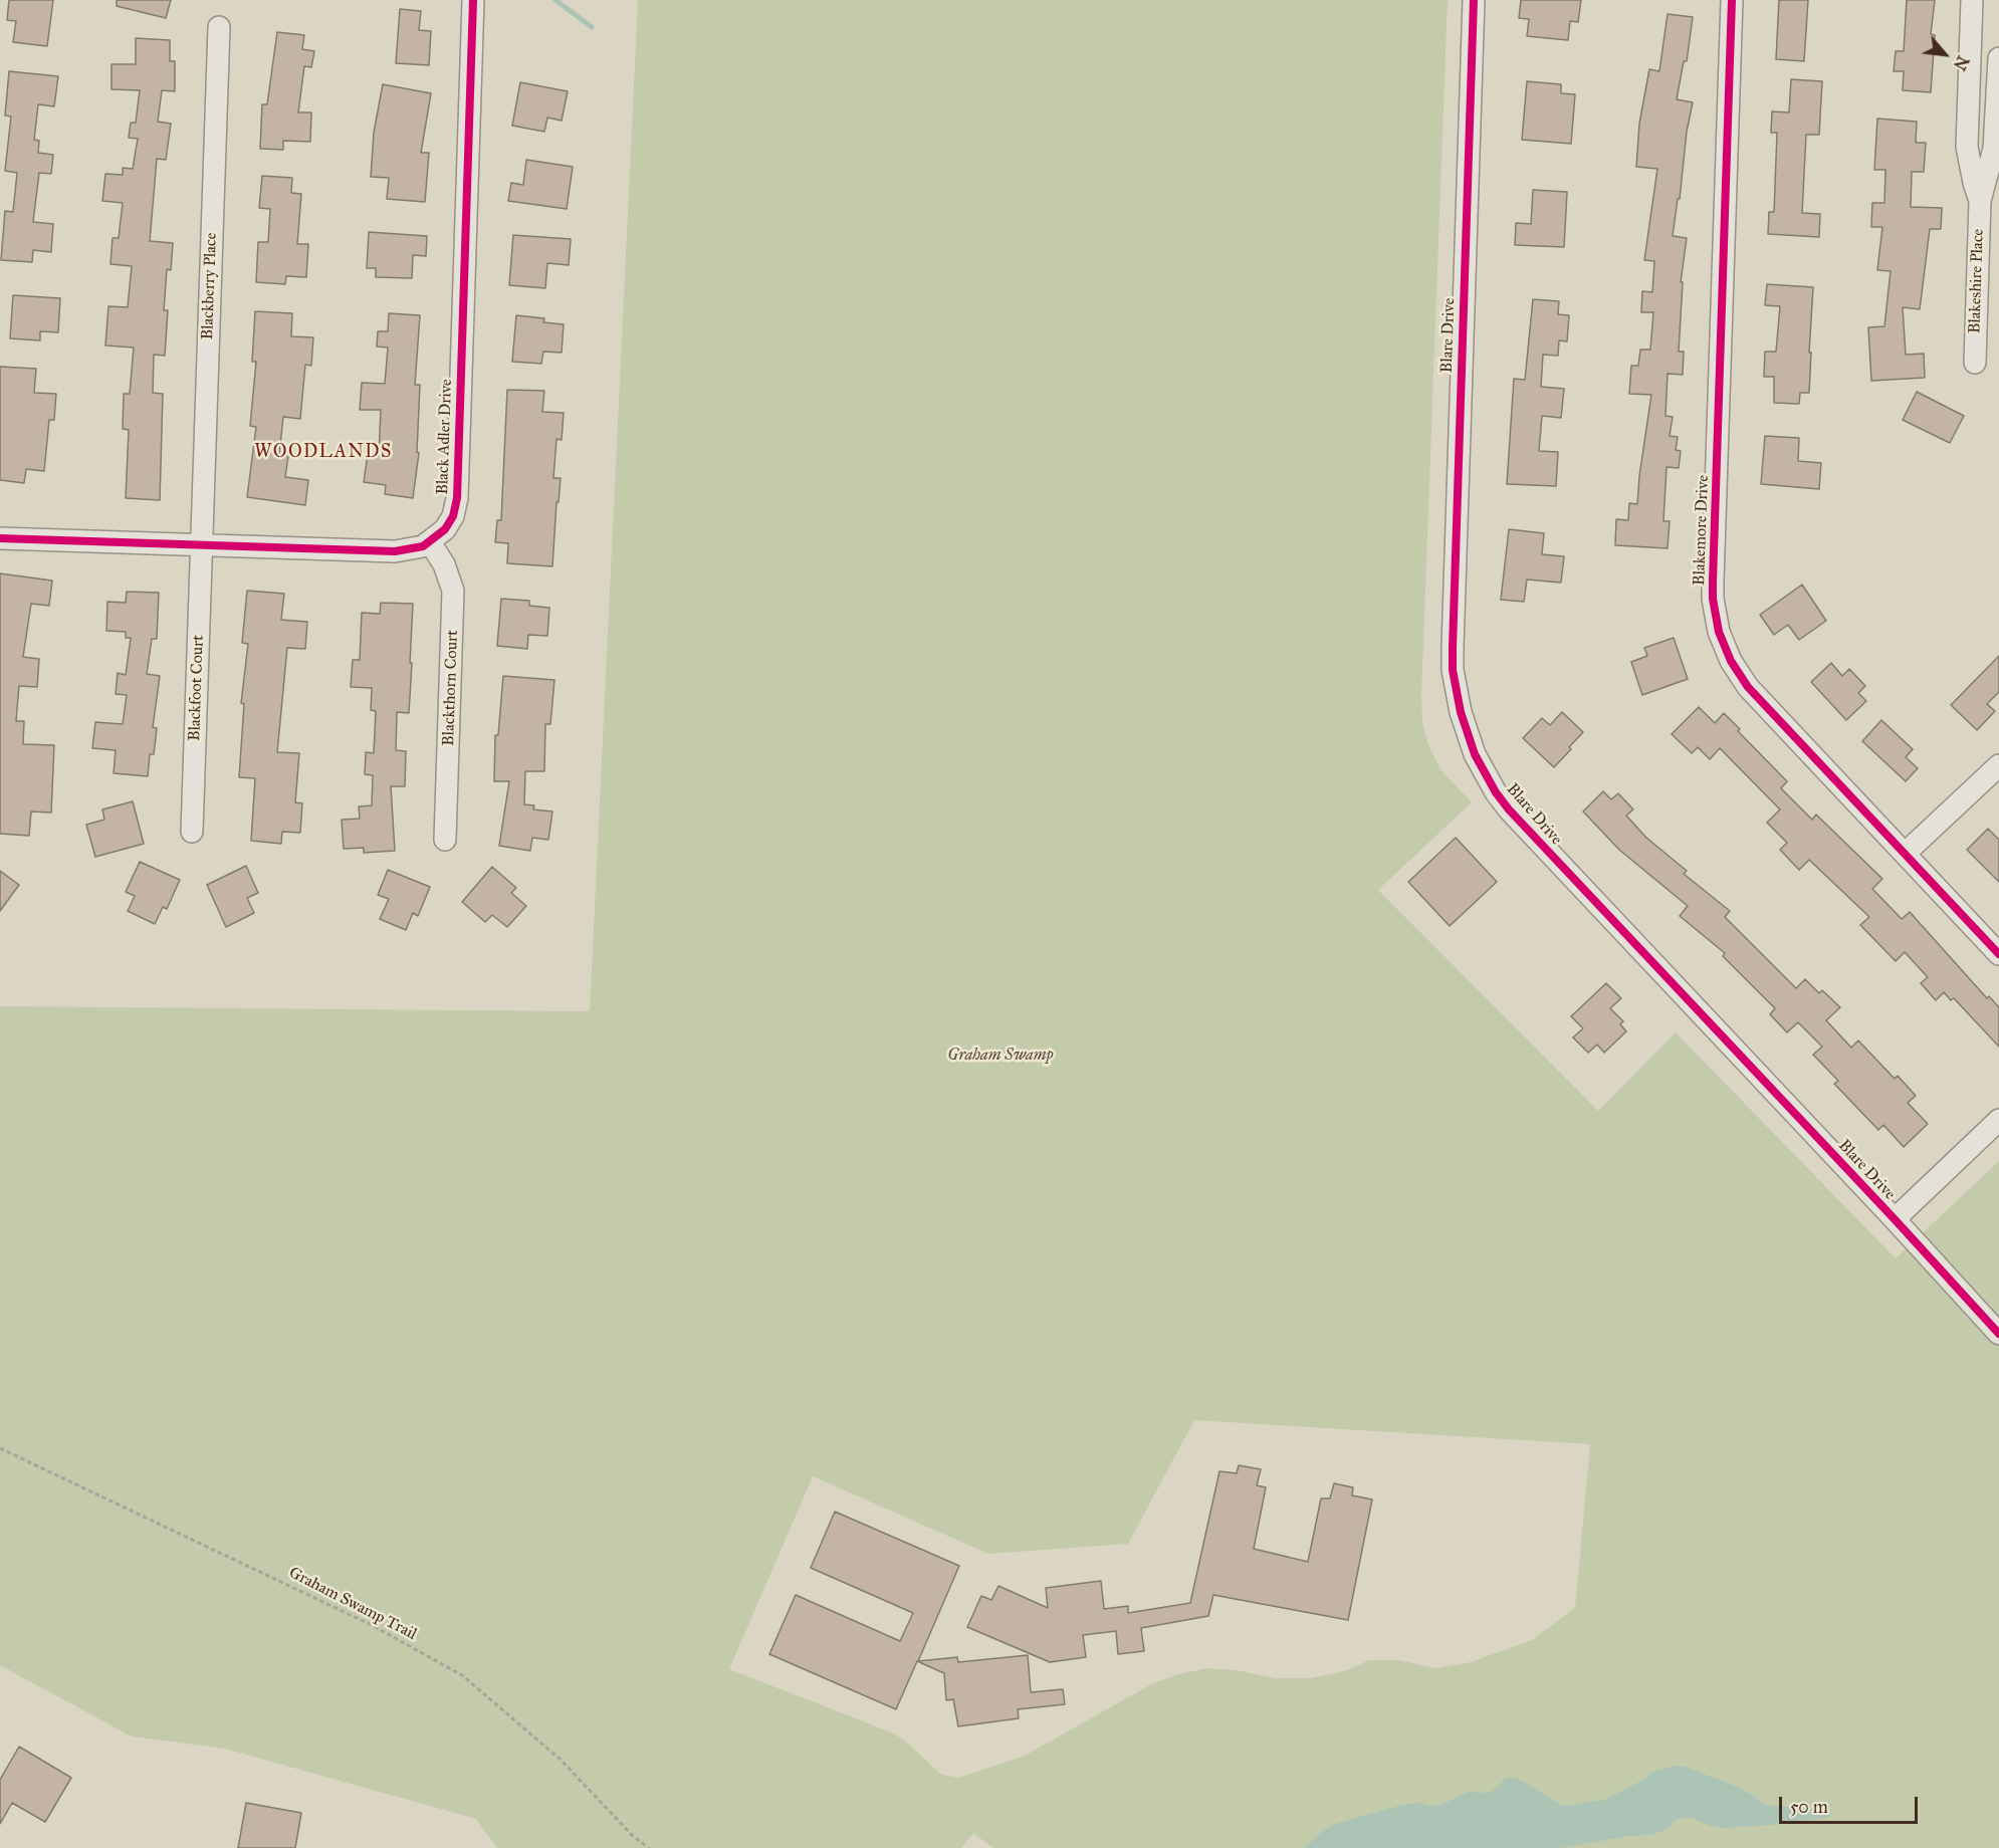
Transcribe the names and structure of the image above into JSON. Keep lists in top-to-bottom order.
{
  "streets": {
    "street": [
      "Blakeshire Place",
      "Blackberry Place",
      "Blare Drive",
      "Black Adler Drive",
      "Blakemore Drive",
      "Blackfoot Court",
      "Blackthorn Court"
    ],
    "path": ["Graham Swamp Trail"]
  },
  "crossings": [
    ["Blackberry Place", "Blackfoot Court"],
    ["Black Adler Drive", "Blackthorn Court"]
  ],
  "districts": ["WOODLANDS"],
  "parks": ["Graham Swamp"],
  "scale_bar": "50 m",
  "north": "bottom right"
}
